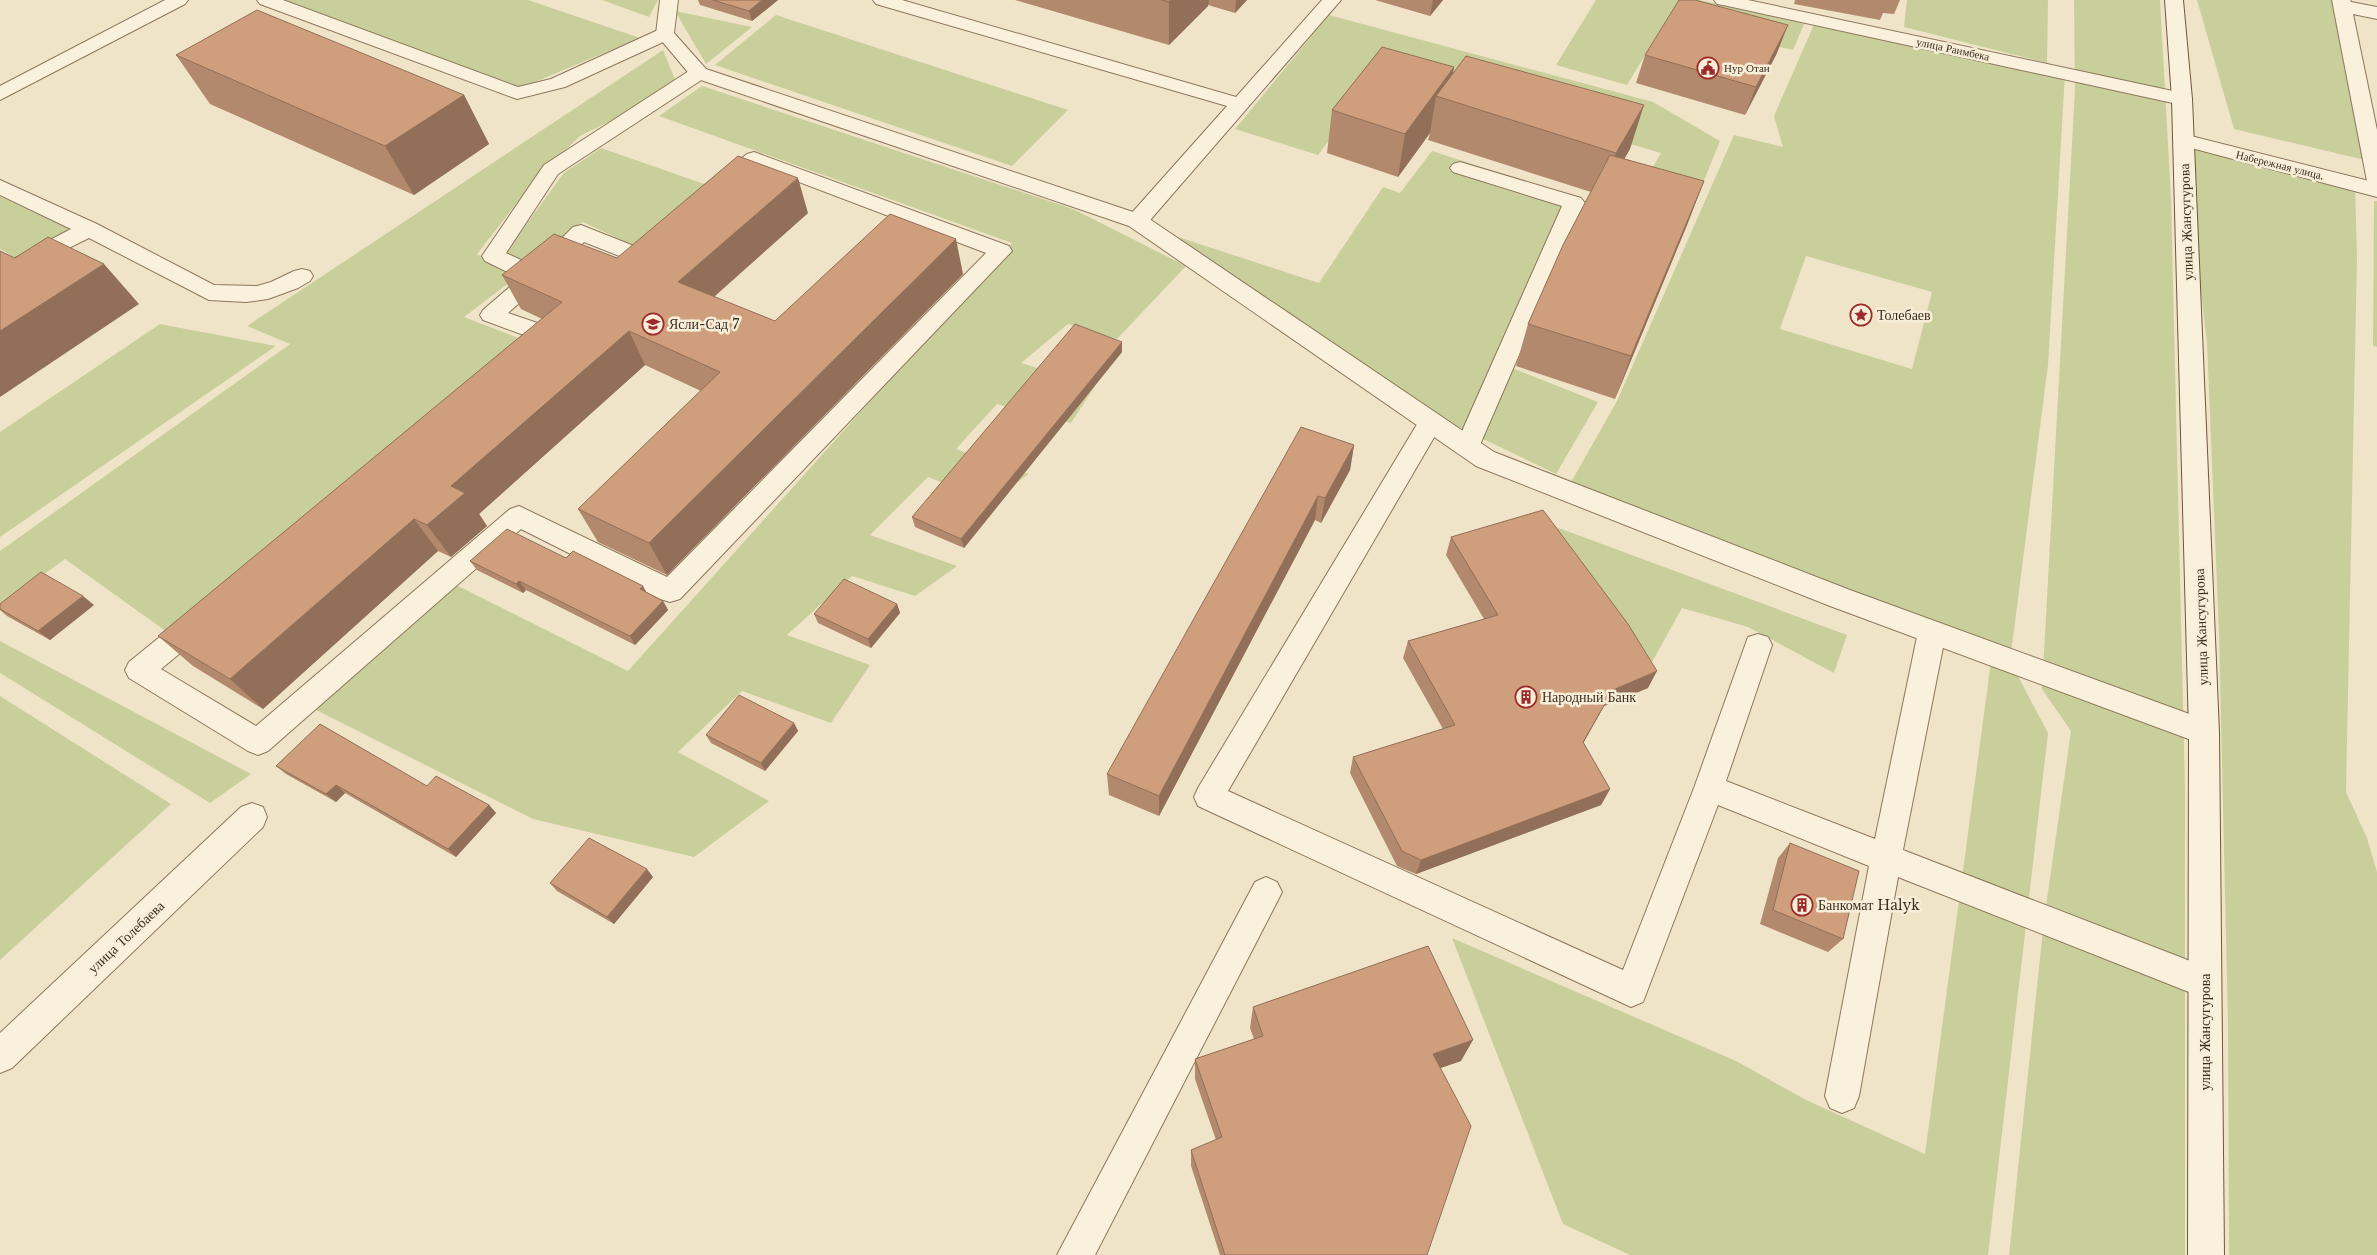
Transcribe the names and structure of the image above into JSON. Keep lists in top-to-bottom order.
{
  "streets": {
    "street": [
      "улица Раимбека",
      "Набережная улица.",
      "улица Жансугурова",
      "улица Толебаева"
    ]
  },
  "crossings": [
    ["улица Раимбека", "улица Жансугурова"],
    ["Набережная улица.", "улица Жансугурова"]
  ],
  "places": {
    "public building": ["Нур Отан"],
    "place": ["Толебаев"],
    "school or university": ["Ясли-Сад 7"],
    "building": ["Народный Банк", "Банкомат Halyk"]
  }
}
